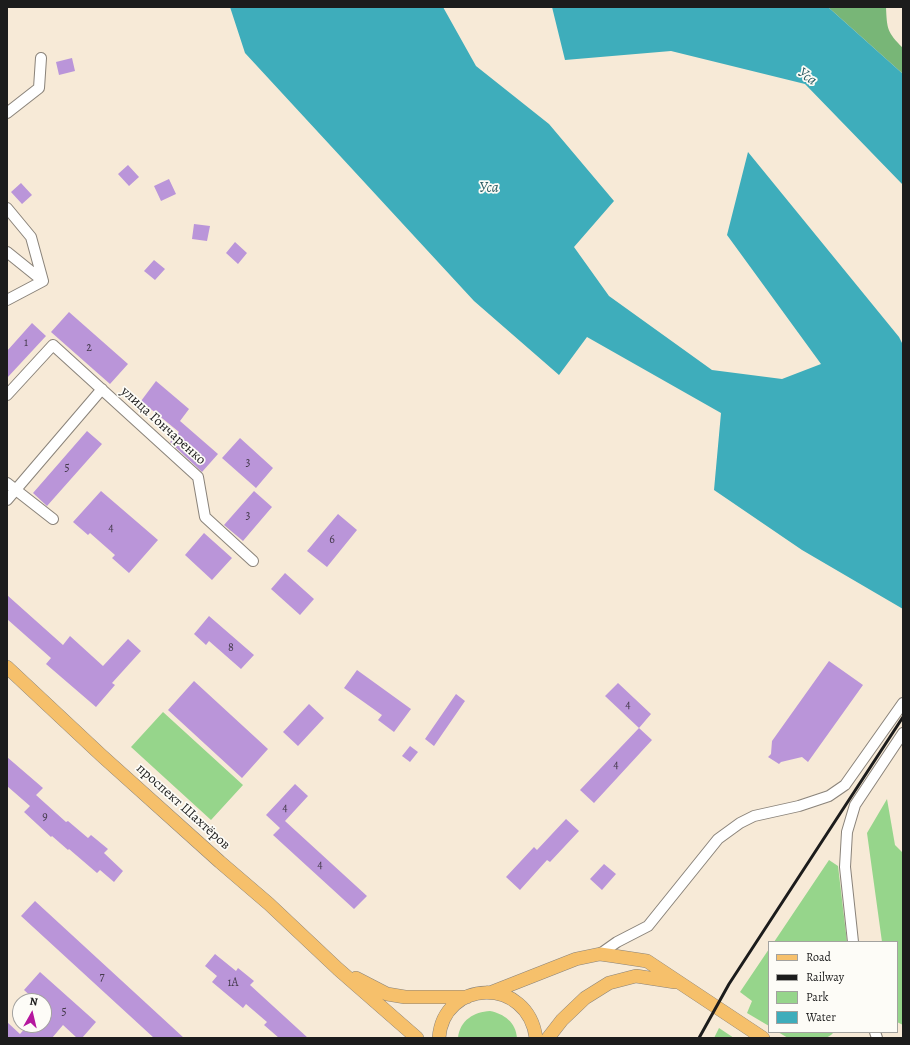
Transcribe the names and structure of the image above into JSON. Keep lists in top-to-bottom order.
{
  "streets": {
    "main road": ["проспект Шахтёров"],
    "street": ["улица Гончаренко"]
  },
  "water": ["Уса"],
  "house_numbers": [
    "1",
    "2",
    "3",
    "5",
    "3",
    "4",
    "6",
    "8",
    "4",
    "4",
    "4",
    "9",
    "4",
    "7",
    "1А",
    "5"
  ],
  "legend": [
    "Road",
    "Railway",
    "Park",
    "Water"
  ],
  "north": "top"
}
